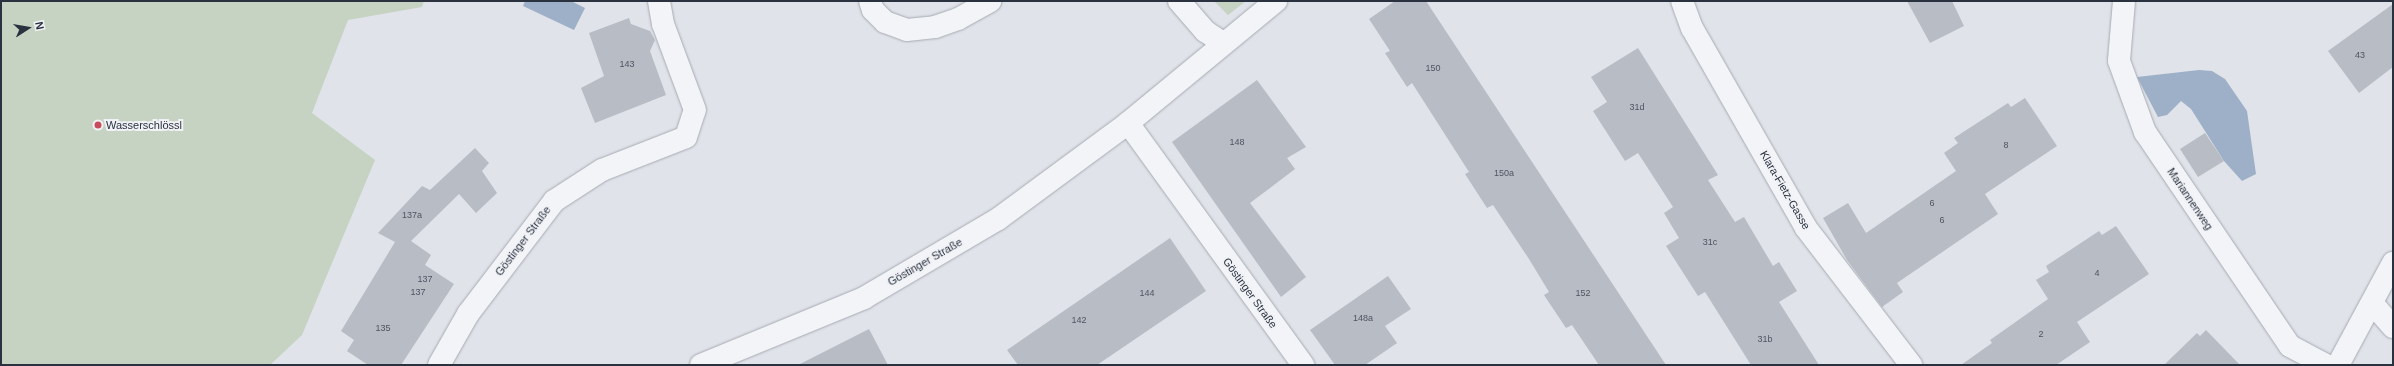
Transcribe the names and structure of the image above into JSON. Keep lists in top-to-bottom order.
{
  "streets": {
    "street": ["Klara-Fietz-Gasse", "Mariannenweg", "Göstinger Straße"]
  },
  "places": ["Wasserschlössl"],
  "house_numbers": [
    "43",
    "143",
    "150",
    "31d",
    "148",
    "8",
    "150a",
    "6",
    "137a",
    "6",
    "31c",
    "4",
    "137",
    "137",
    "144",
    "152",
    "148a",
    "142",
    "135",
    "2",
    "31b"
  ],
  "north": "right"
}
